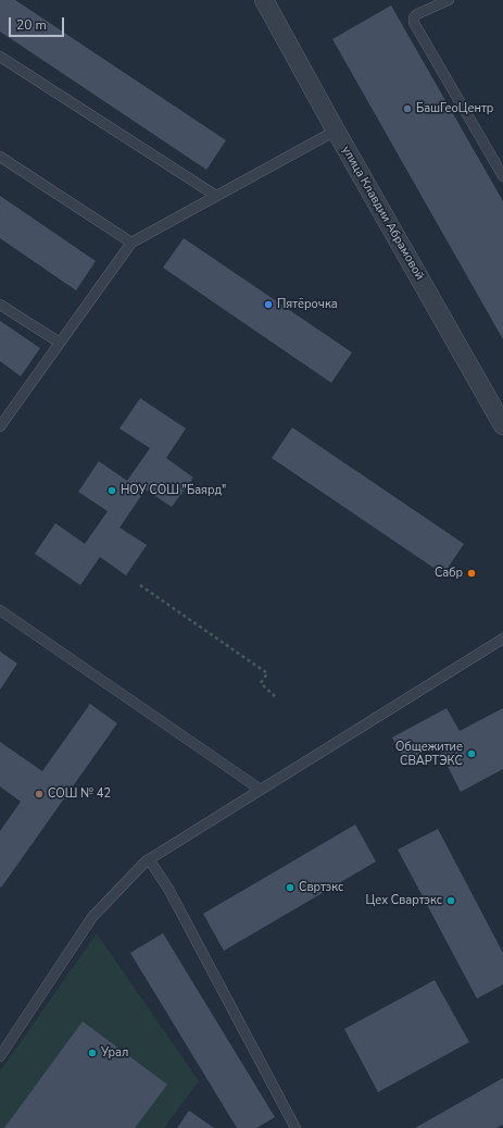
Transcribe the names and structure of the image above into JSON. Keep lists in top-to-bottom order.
{
  "streets": {
    "street": ["улица Клавдии Абрамовой"]
  },
  "places": [
    "БашГеоЦентр",
    "Пятёрочка",
    "НОУ СОШ \"Баярд\"",
    "Сабр",
    "Общежитие СВАРТЭКС",
    "СОШ № 42",
    "Свртэкс",
    "Цех Свартэкс",
    "Урал"
  ],
  "scale_bar": "20 m"
}
